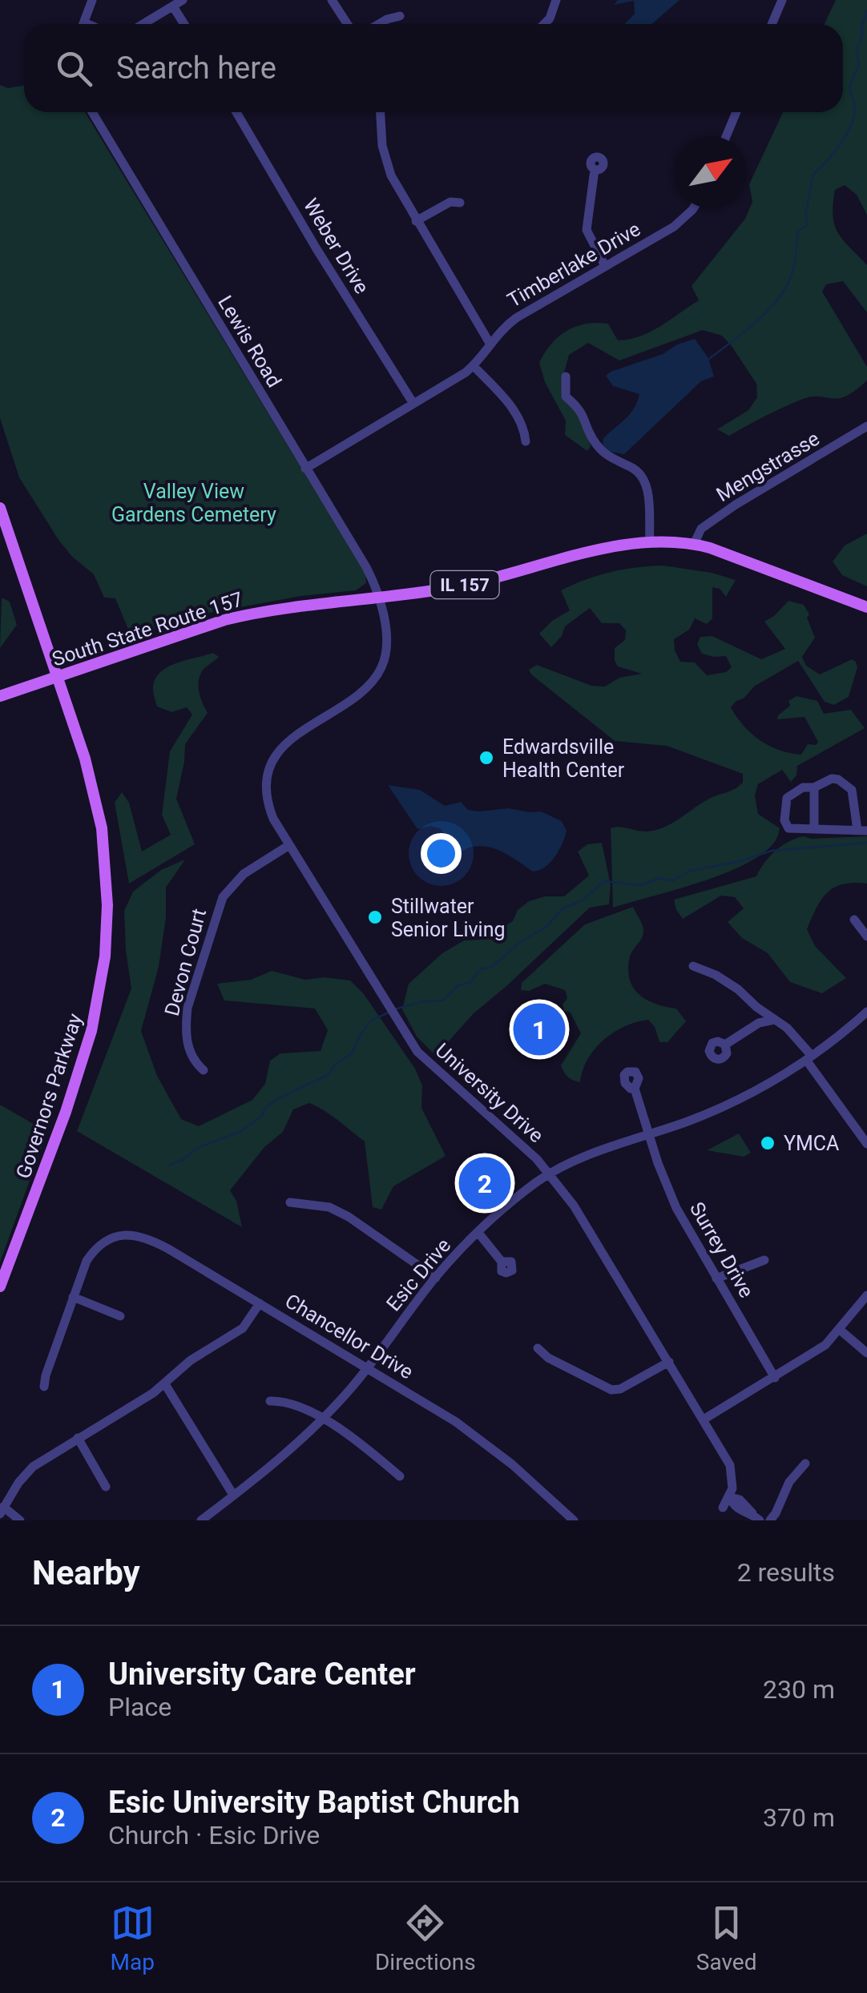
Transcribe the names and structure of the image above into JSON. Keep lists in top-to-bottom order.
{
  "streets": {
    "main road": ["IL 157", "South State Route 157", "Governors Parkway"],
    "street": [
      "Weber Drive",
      "Timberlake Drive",
      "Lewis Road",
      "Mengstrasse",
      "Devon Court",
      "University Drive",
      "Surrey Drive",
      "Esic Drive",
      "Chancellor Drive"
    ]
  },
  "crossings": [
    ["Weber Drive", "Timberlake Drive"],
    ["Timberlake Drive", "Lewis Road"],
    ["Lewis Road", "South State Route 157"],
    ["Lewis Road", "University Drive"],
    ["Mengstrasse", "South State Route 157"],
    ["South State Route 157", "University Drive"],
    ["South State Route 157", "Governors Parkway"],
    ["Devon Court", "University Drive"],
    ["University Drive", "Esic Drive"],
    ["Surrey Drive", "Esic Drive"],
    ["Esic Drive", "Chancellor Drive"]
  ],
  "parks": ["Valley View Gardens Cemetery"],
  "places": ["Edwardsville Health Center", "Stillwater Senior Living", "YMCA"],
  "north": "top right",
  "page": {
    "search": "Search here",
    "pins": ["1", "2"],
    "heading": ["Nearby", "2 results"],
    "list": [
      {
        "mark": "1",
        "name": "University Care Center",
        "note": "Place",
        "value": "230 m"
      },
      {
        "mark": "2",
        "name": "Esic University Baptist Church",
        "note": "Church · Esic Drive",
        "value": "370 m"
      }
    ],
    "nav": ["Map", "Directions", "Saved"]
  }
}
